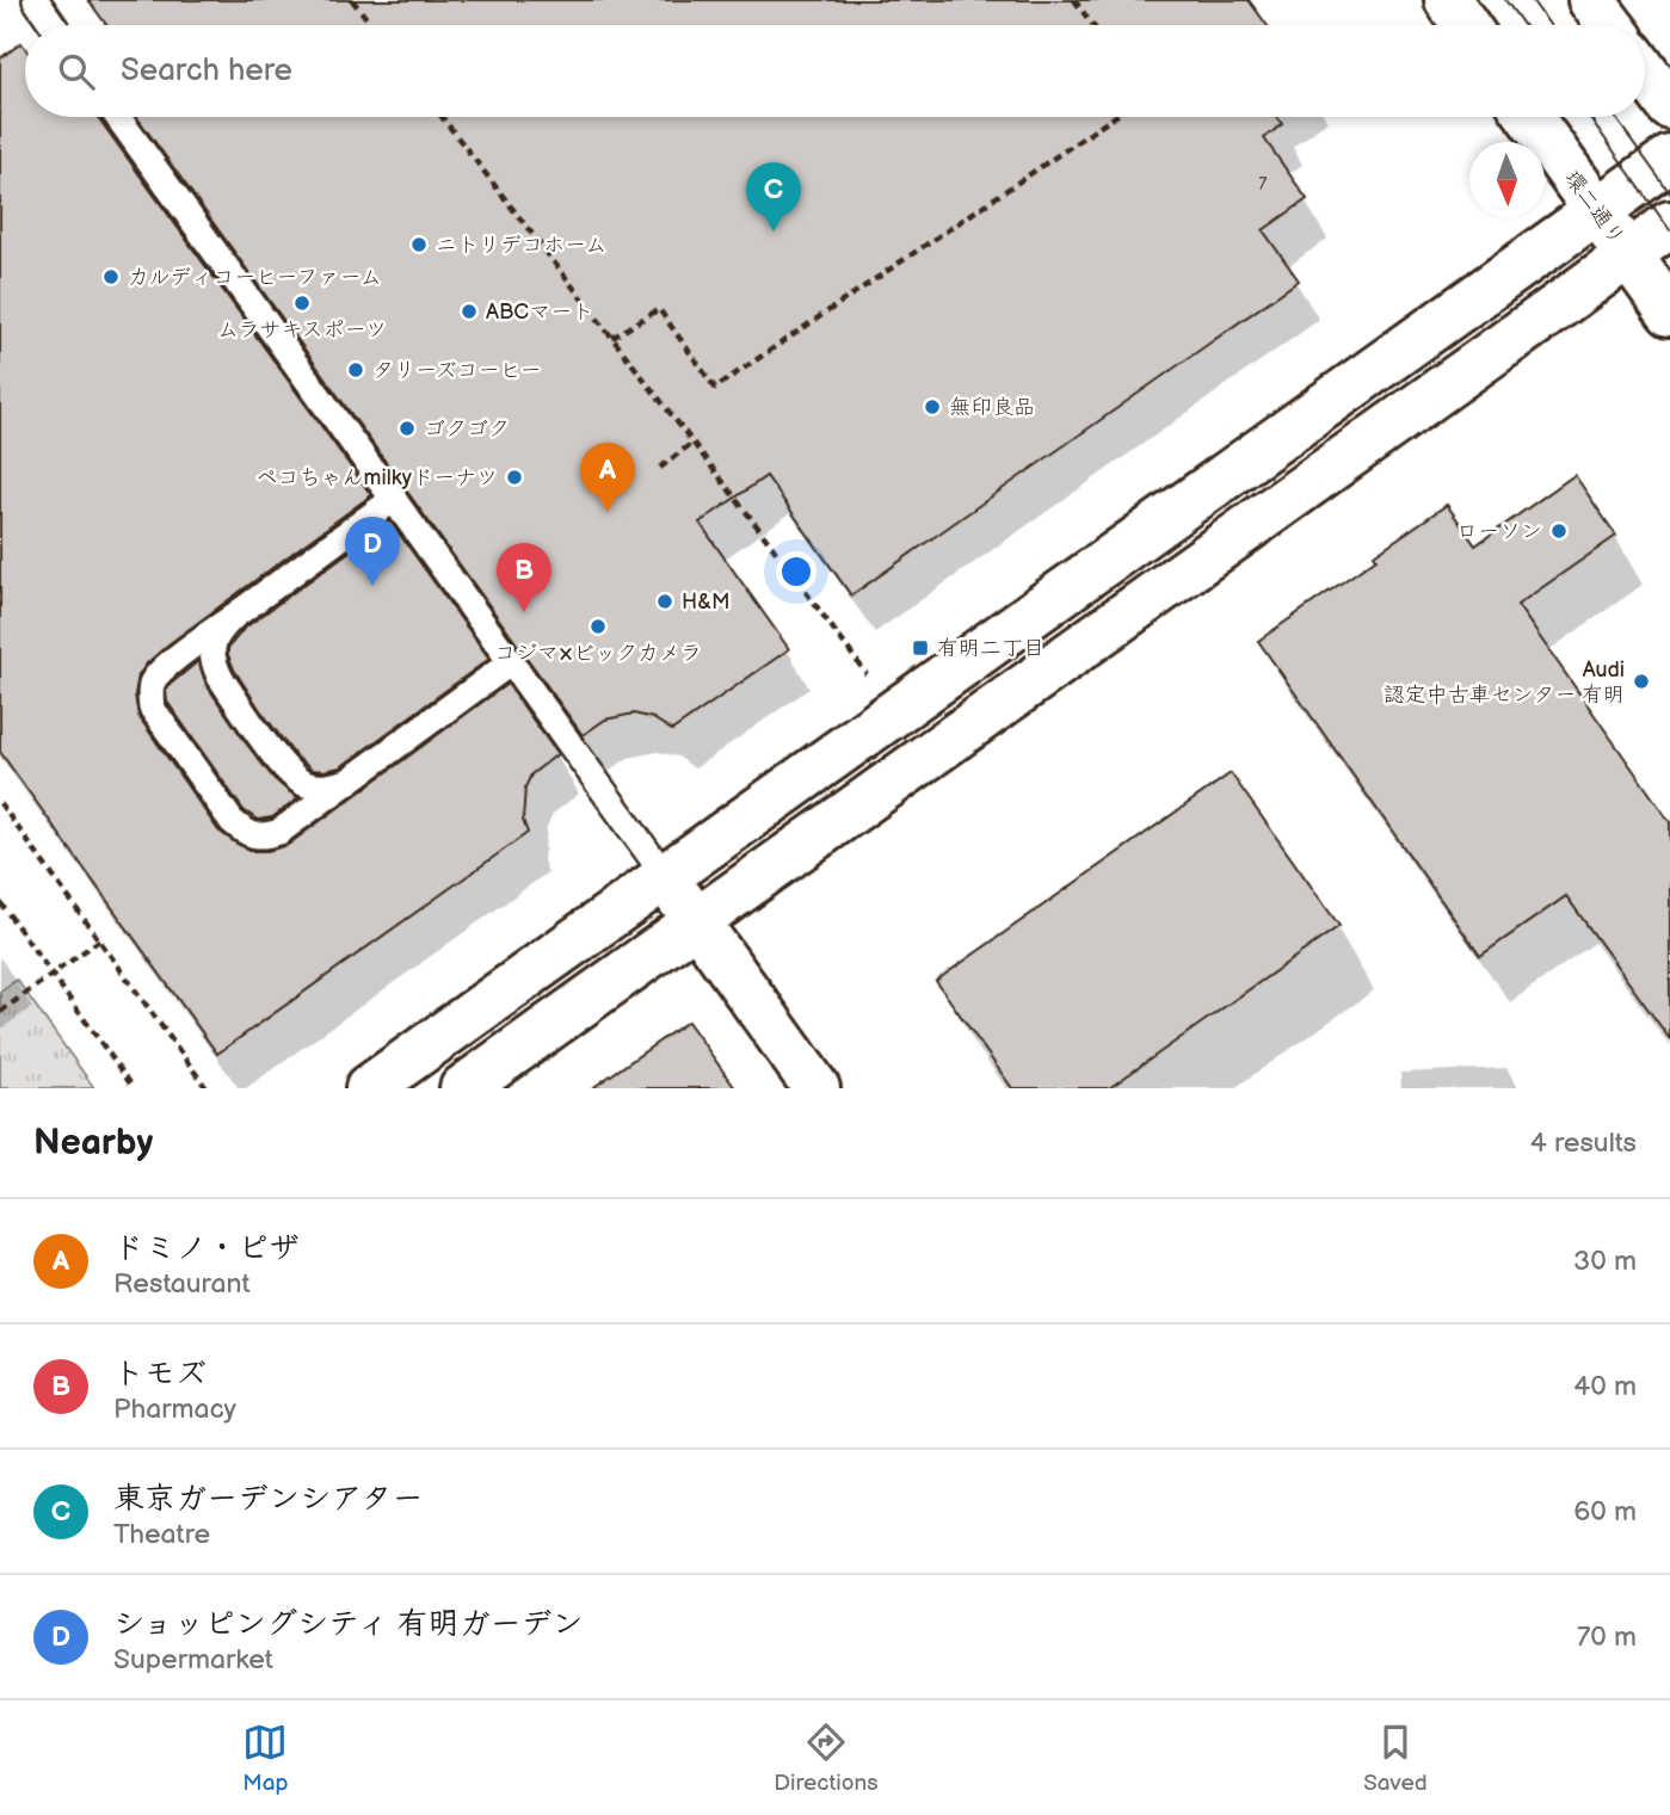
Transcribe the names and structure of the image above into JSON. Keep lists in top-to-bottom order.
{
  "streets": {
    "street": ["環二通り"]
  },
  "places": {
    "other": [
      "ニトリデコホーム",
      "カルディコーヒーファーム",
      "ムラサキスポーツ",
      "ABCマート",
      "タリーズコーヒー",
      "無印良品",
      "ゴクゴク",
      "ペコちゃんmilkyドーナツ",
      "ローソン",
      "H&M",
      "コジマ×ビックカメラ",
      "Audi 認定中古車センター 有明"
    ],
    "transit": ["有明二丁目"]
  },
  "house_numbers": ["7"],
  "north": "bottom",
  "page": {
    "search": "Search here",
    "pins": [
      "C",
      "A",
      "D",
      "B"
    ],
    "heading": ["Nearby", "4 results"],
    "list": [
      {
        "mark": "A",
        "name": "ドミノ・ピザ",
        "note": "Restaurant",
        "value": "30 m"
      },
      {
        "mark": "B",
        "name": "トモズ",
        "note": "Pharmacy",
        "value": "40 m"
      },
      {
        "mark": "C",
        "name": "東京ガーデンシアター",
        "note": "Theatre",
        "value": "60 m"
      },
      {
        "mark": "D",
        "name": "ショッピングシティ 有明ガーデン",
        "note": "Supermarket",
        "value": "70 m"
      }
    ],
    "nav": ["Map", "Directions", "Saved"]
  }
}
